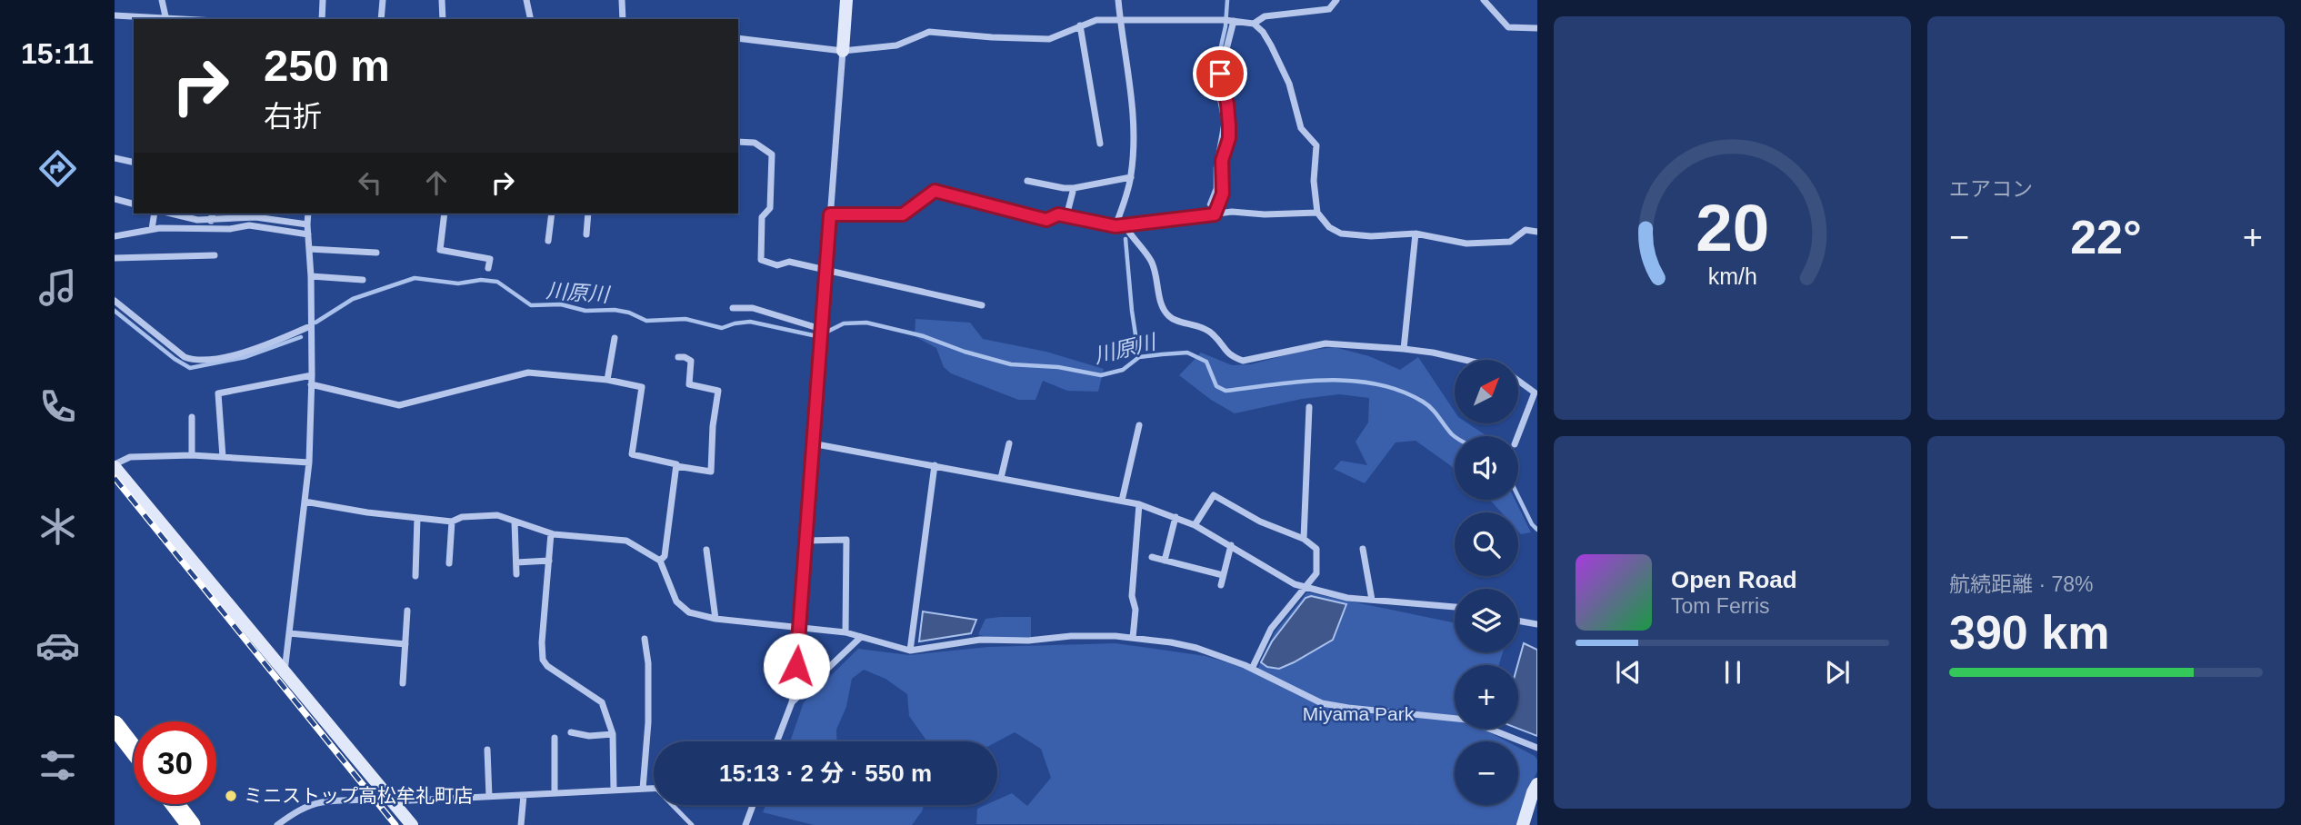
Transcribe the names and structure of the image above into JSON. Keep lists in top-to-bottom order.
{
  "water": ["川原川"],
  "parks": ["Miyama Park"],
  "places": ["ミニストップ高松牟礼町店"],
  "north": "top right",
  "page": {
    "tabs": "15:11",
    "tile": [
      "エアコン",
      ["航続距離 · 78%", "390 km"]
    ],
    "turn": ["250 m", "右折"],
    "heat": ["−", "22°", "+"],
    "map_buttons": ["+", "−"],
    "song": ["Open Road", "Tom Ferris"],
    "limit": "30",
    "trip": "15:13 · 2 分 · 550 m",
    "gauge": ["20", "km/h"]
  }
}
